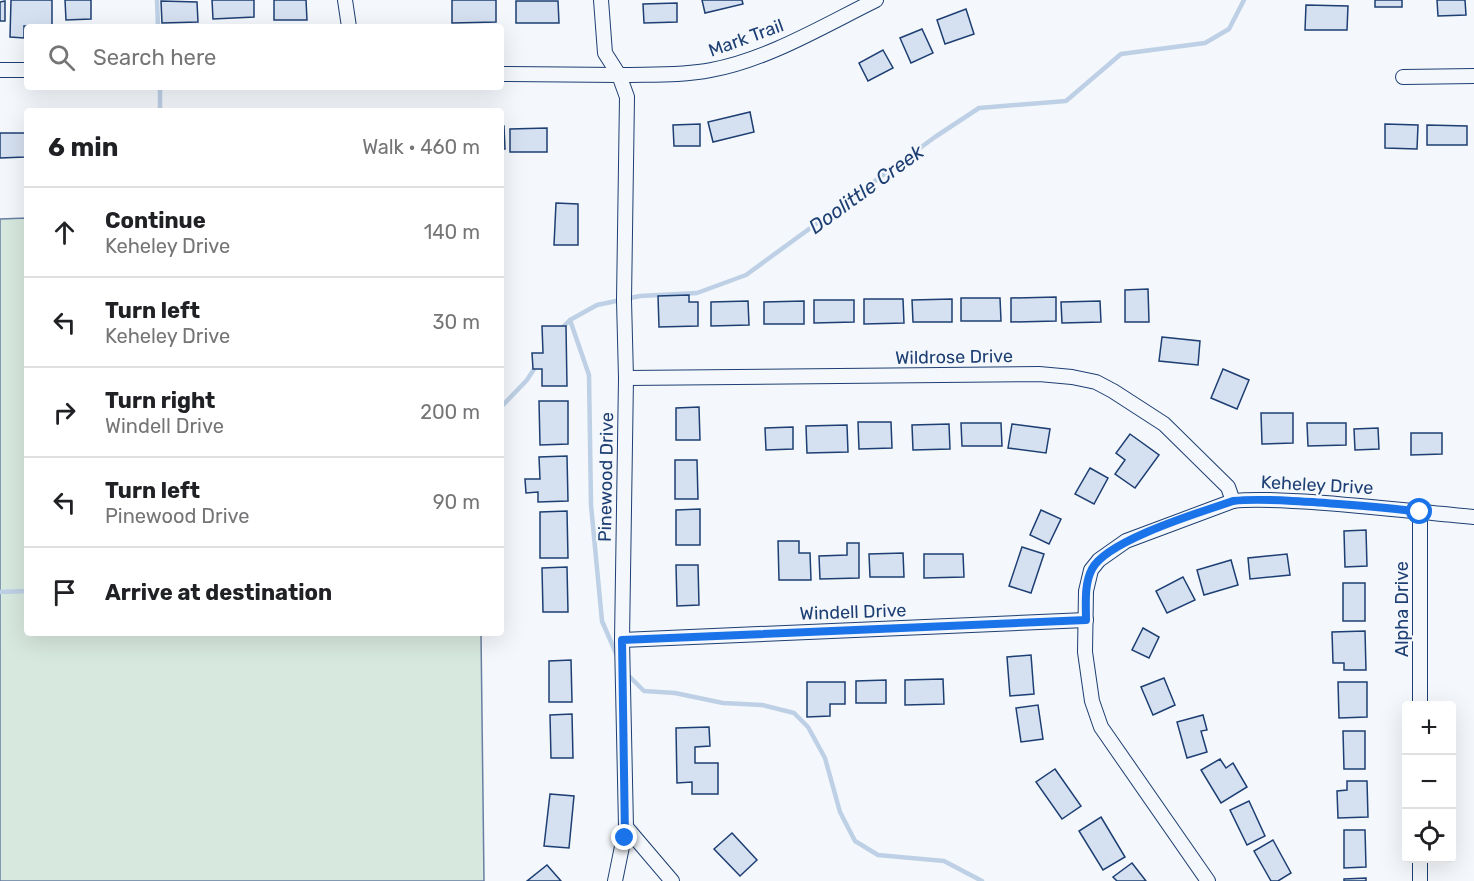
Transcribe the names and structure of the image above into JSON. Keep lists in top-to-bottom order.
{
  "streets": {
    "street": [
      "Mark Trail",
      "Wildrose Drive",
      "Pinewood Drive",
      "Keheley Drive",
      "Alpha Drive",
      "Windell Drive"
    ]
  },
  "crossings": [
    ["Mark Trail", "Pinewood Drive"],
    ["Wildrose Drive", "Pinewood Drive"],
    ["Wildrose Drive", "Keheley Drive"],
    ["Pinewood Drive", "Windell Drive"],
    ["Keheley Drive", "Alpha Drive"],
    ["Keheley Drive", "Windell Drive"]
  ],
  "water": ["Doolittle Creek"],
  "page": {
    "search": "Search here",
    "heading": ["6 min", "Walk · 460 m"],
    "list": [
      ["Continue", "Keheley Drive", "140 m"],
      ["Turn left", "Keheley Drive", "30 m"],
      ["Turn right", "Windell Drive", "200 m"],
      ["Turn left", "Pinewood Drive", "90 m"],
      "Arrive at destination"
    ],
    "map_buttons": ["+", "−"]
  }
}
